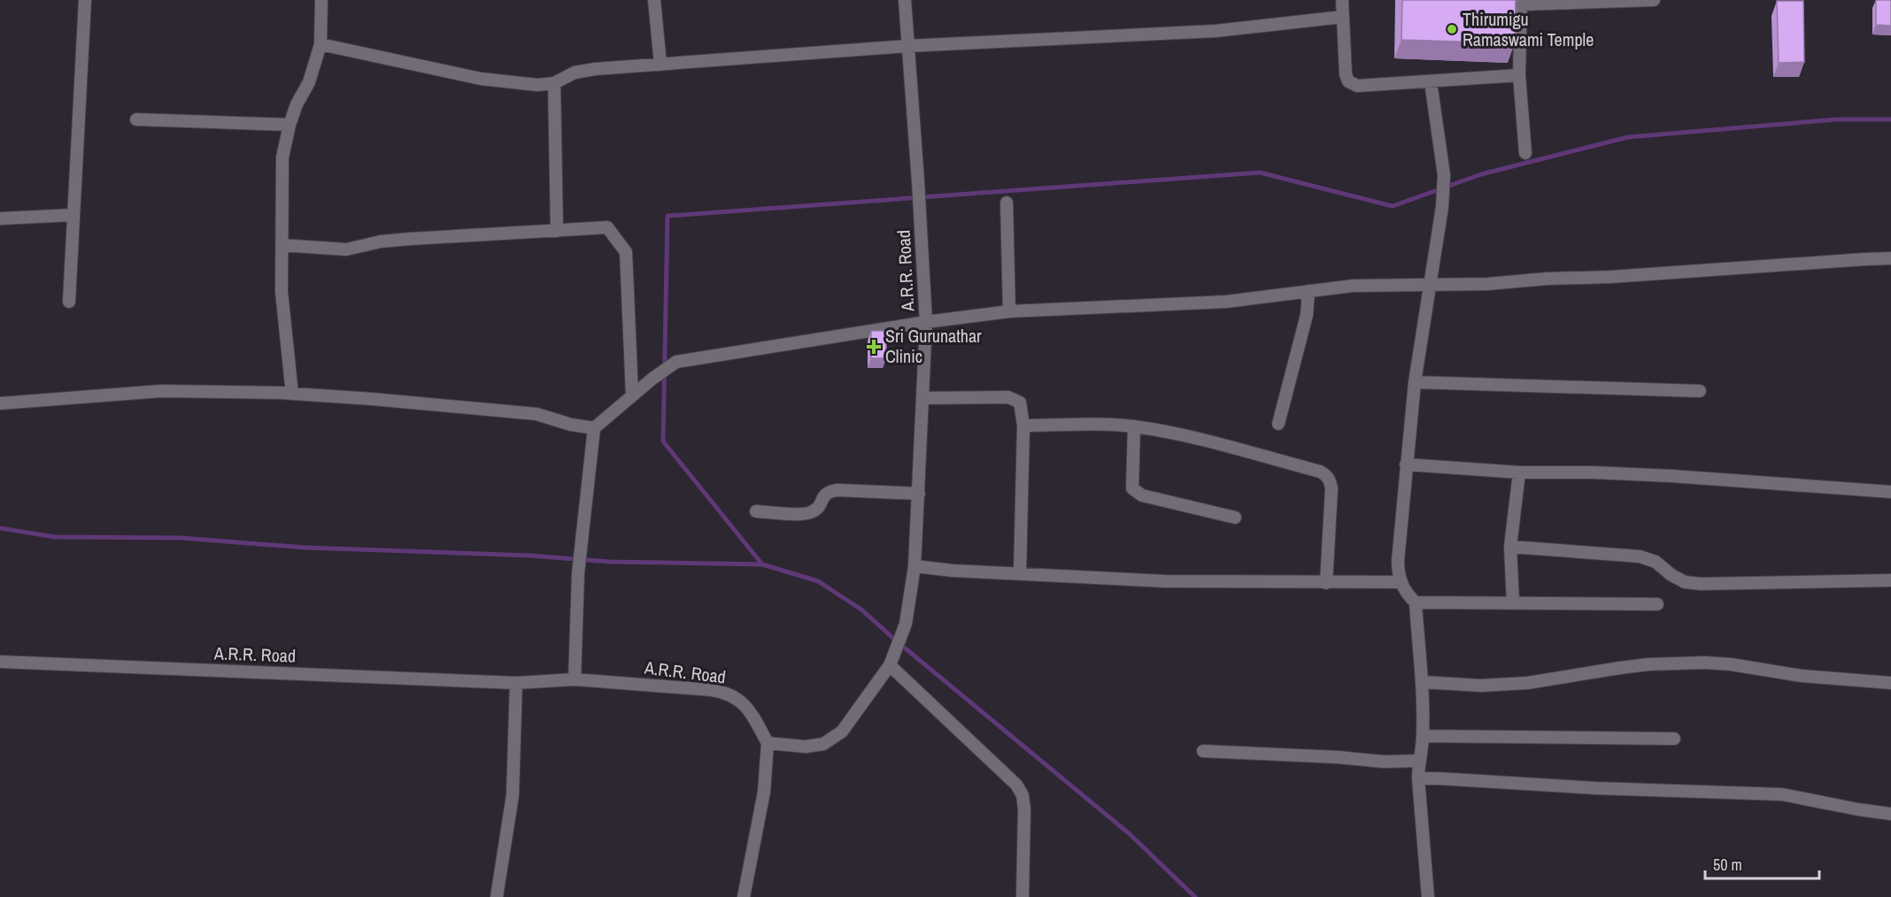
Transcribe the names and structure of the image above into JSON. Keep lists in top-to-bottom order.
{
  "streets": {
    "street": ["A.R.R. Road"]
  },
  "places": {
    "other": ["Thirumigu Ramaswami Temple"],
    "health": ["Sri Gurunathar Clinic"]
  },
  "scale_bar": "50 m"
}
